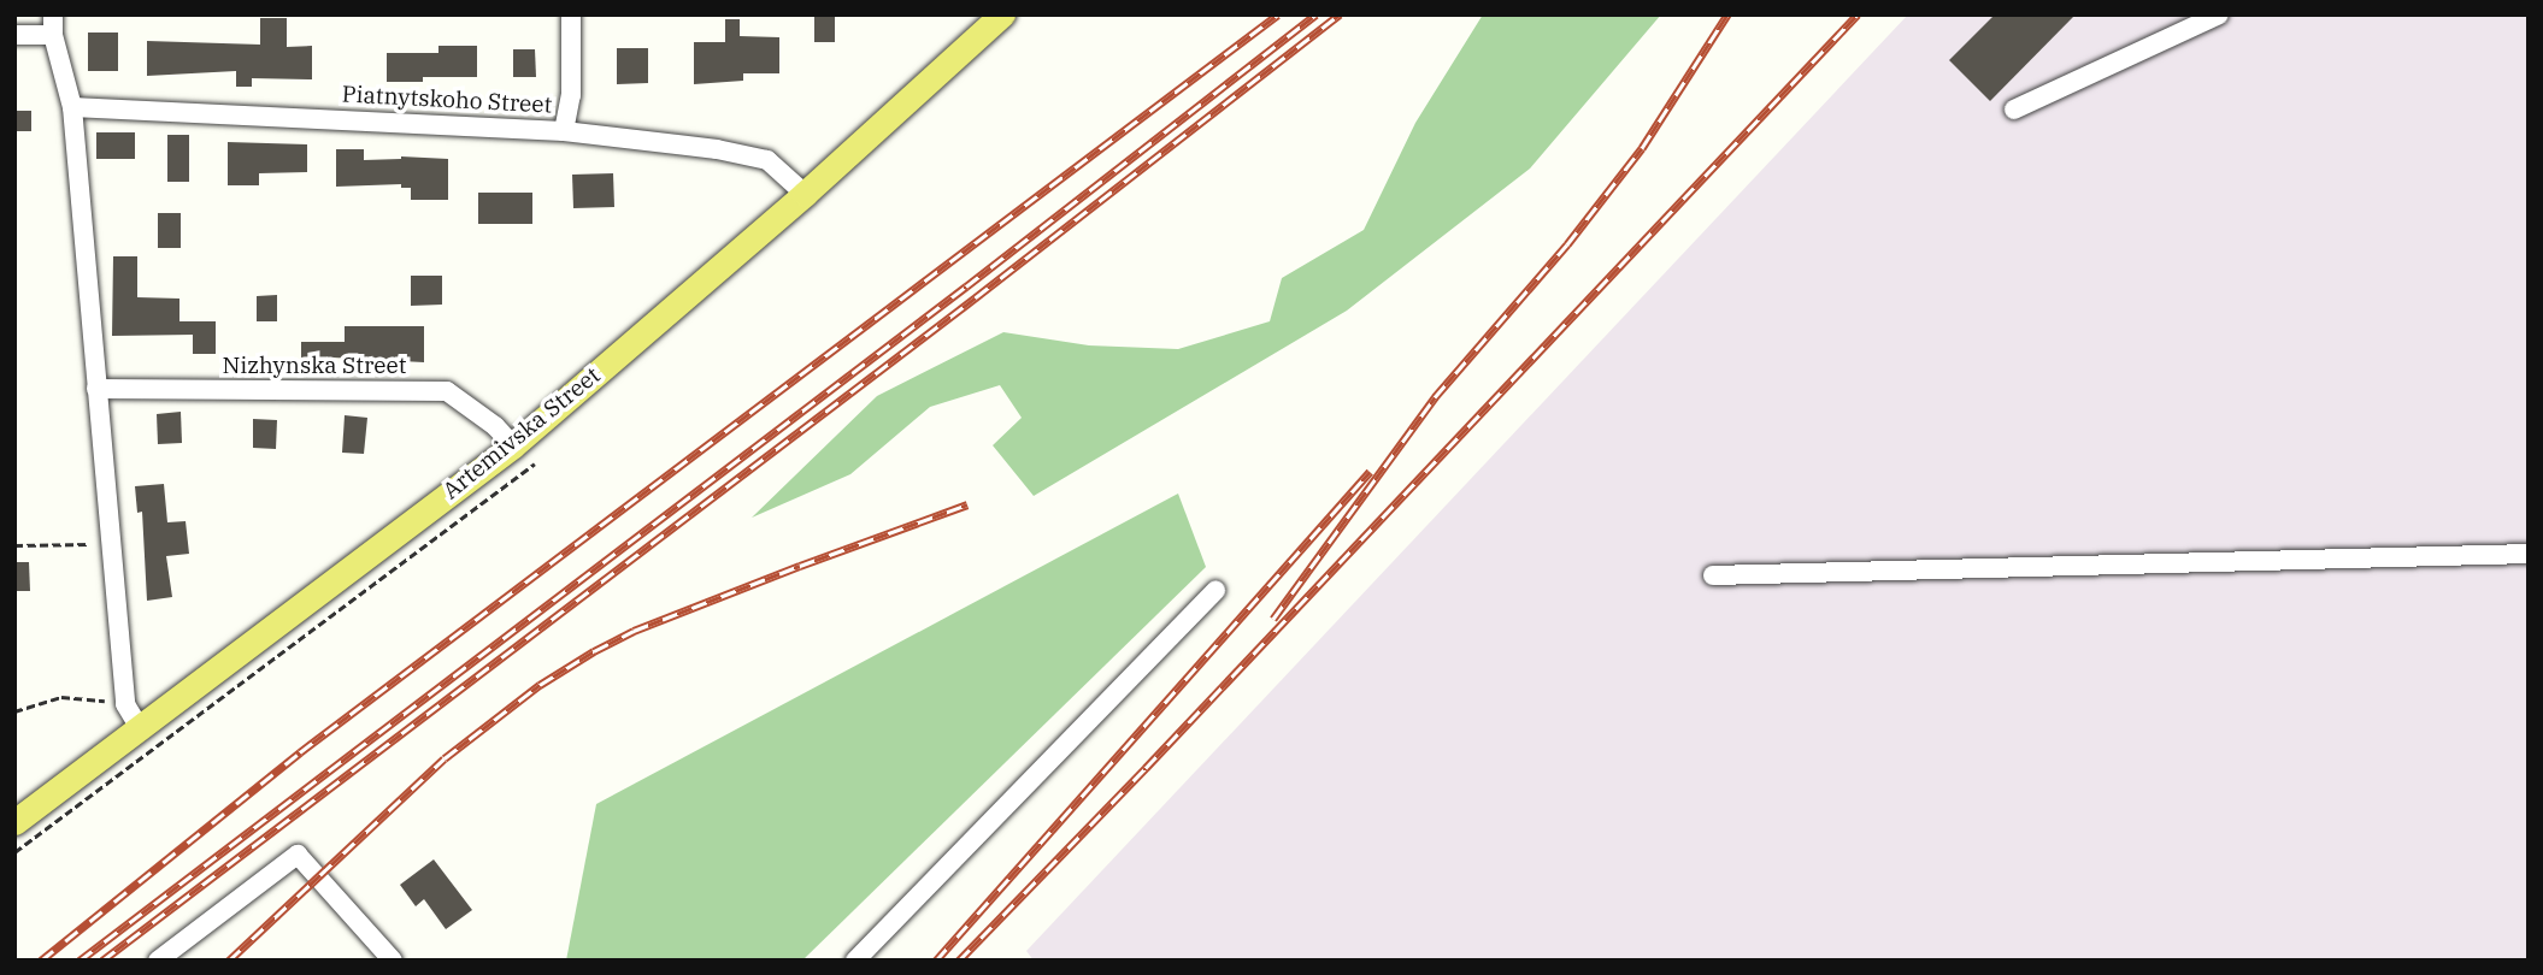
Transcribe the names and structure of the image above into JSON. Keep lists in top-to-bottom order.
{
  "streets": {
    "main road": ["Artemivska Street"],
    "street": ["Piatnytskoho Street", "Nizhynska Street"]
  },
  "crossings": [
    ["Piatnytskoho Street", "Artemivska Street"],
    ["Nizhynska Street", "Artemivska Street"]
  ]
}
